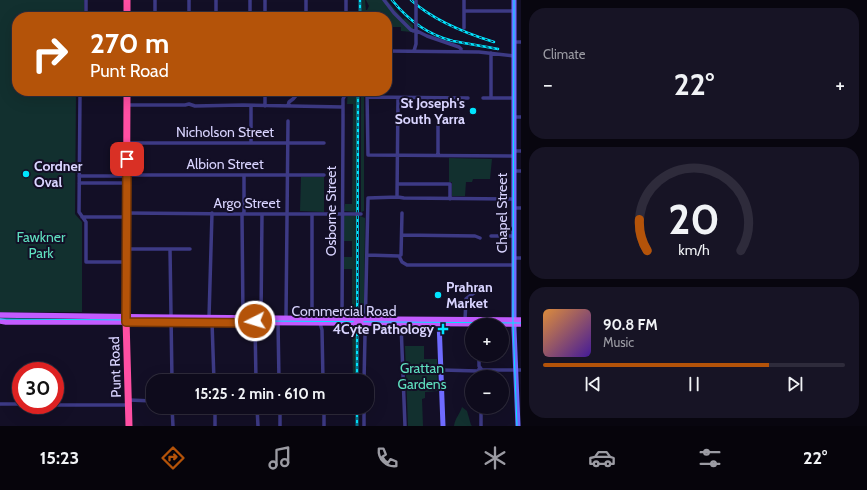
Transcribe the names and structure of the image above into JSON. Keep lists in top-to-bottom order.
{
  "streets": {
    "highway": ["Punt Road"],
    "main road": ["Commercial Road"],
    "street": [
      "Nicholson Street",
      "Albion Street",
      "Argo Street",
      "Osborne Street",
      "Chapel Street"
    ]
  },
  "crossings": [
    ["Nicholson Street", "Punt Road"],
    ["Albion Street", "Punt Road"],
    ["Argo Street", "Osborne Street"],
    ["Argo Street", "Punt Road"],
    ["Osborne Street", "Commercial Road"],
    ["Chapel Street", "Commercial Road"],
    ["Commercial Road", "Punt Road"]
  ],
  "parks": ["Fawkner Park", "Grattan Gardens"],
  "places": {
    "other": ["St Joseph's South Yarra", "Cordner Oval", "Prahran Market"],
    "health": ["4Cyte Pathology"]
  },
  "page": {
    "tile": "Climate",
    "turn": ["270 m", "Punt Road"],
    "heat": ["−", "22°", "+"],
    "song": ["90.8 FM", "Music"],
    "map_buttons": ["+", "−"],
    "limit": "30",
    "trip": "15:25 · 2 min · 610 m",
    "tabs": ["15:23", "22°"],
    "gauge": ["20", "km/h"]
  }
}
